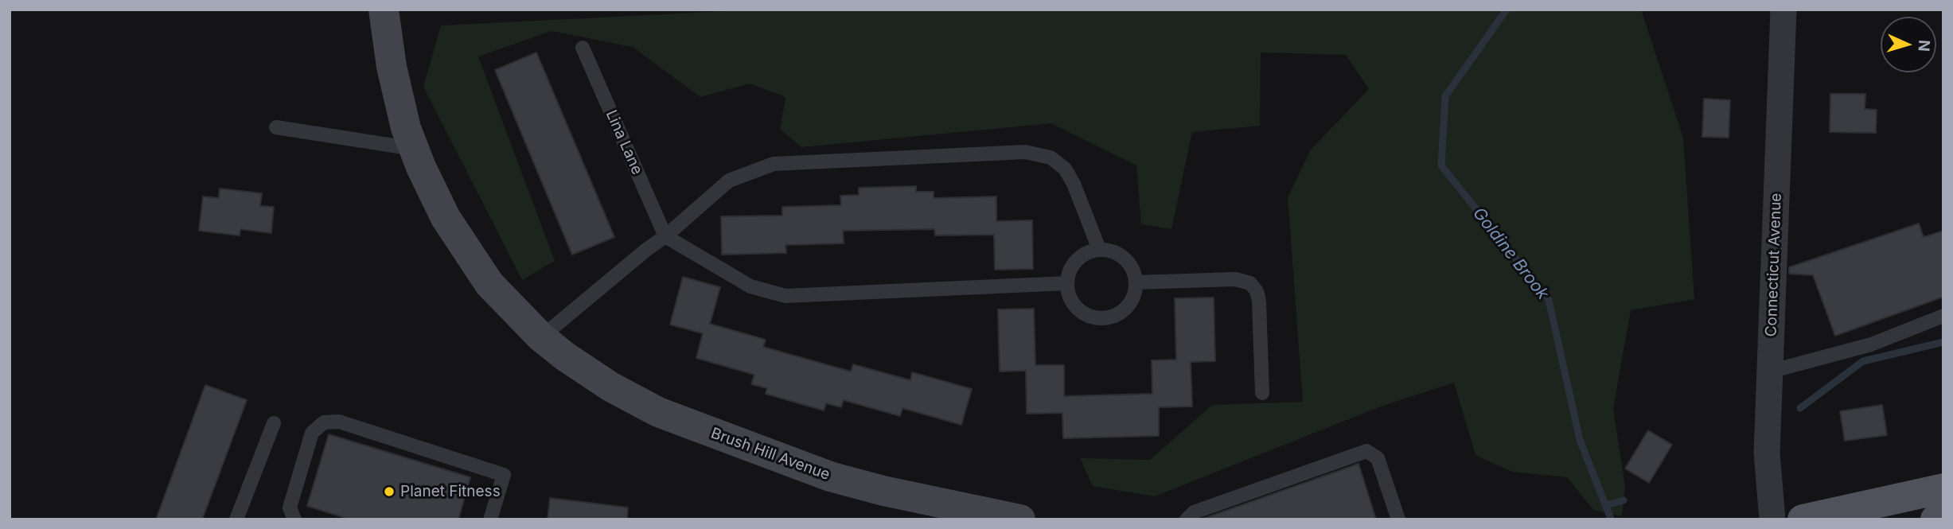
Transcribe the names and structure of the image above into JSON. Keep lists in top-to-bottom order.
{
  "streets": {
    "street": ["Connecticut Avenue", "Brush Hill Avenue"],
    "lane": ["Lina Lane"]
  },
  "water": ["Goldine Brook"],
  "places": ["Planet Fitness"],
  "north": "right"
}
